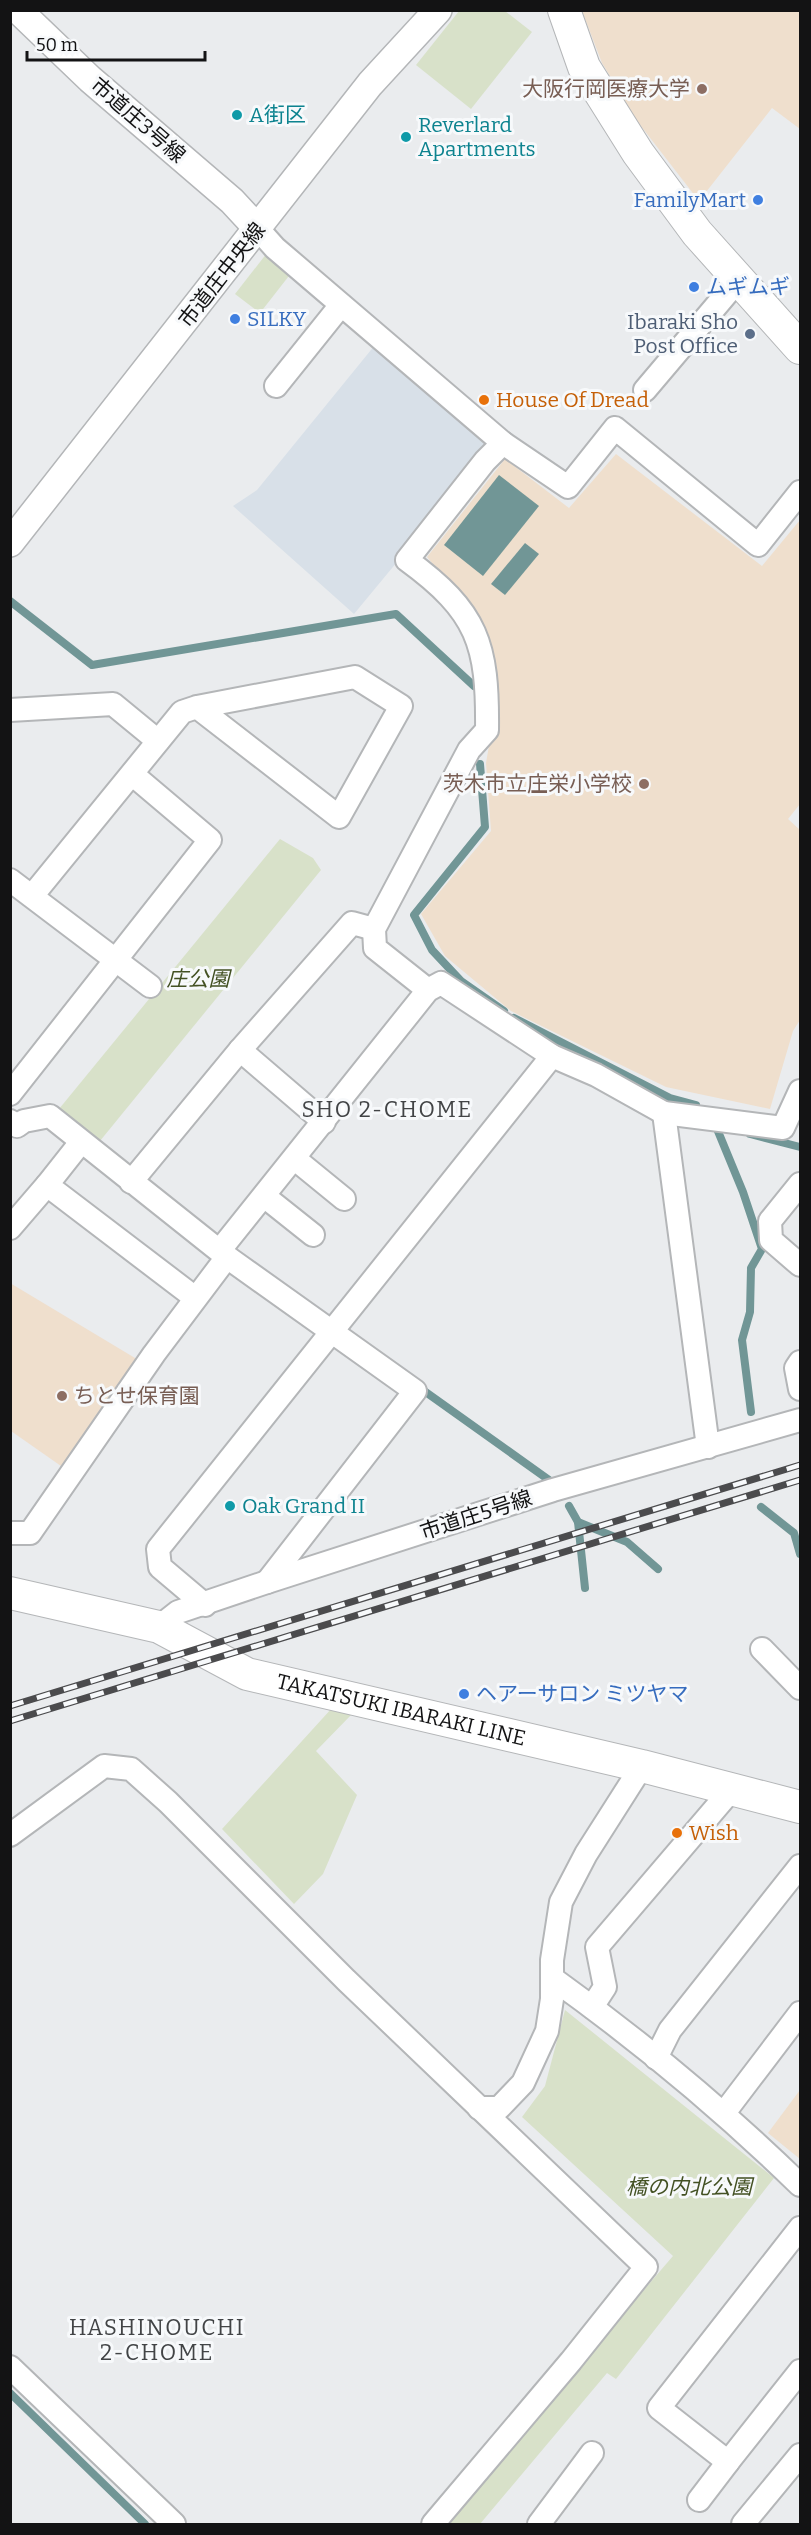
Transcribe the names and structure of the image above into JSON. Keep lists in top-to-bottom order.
{
  "streets": {
    "main road": ["TAKATSUKI IBARAKI LINE"],
    "street": ["市道庄3号線", "市道庄中央線", "市道庄5号線"]
  },
  "crossings": [
    ["市道庄3号線", "市道庄中央線"],
    ["市道庄5号線", "TAKATSUKI IBARAKI LINE"]
  ],
  "districts": ["SHO 2-CHOME", "HASHINOUCHI 2-CHOME"],
  "parks": ["庄公園", "橋の内北公園"],
  "places": [
    "大阪行岡医療大学",
    "A街区",
    "Reverlard Apartments",
    "FamilyMart",
    "ムギムギ",
    "SILKY",
    "Ibaraki Sho Post Office",
    "House Of Dread",
    "茨木市立庄栄小学校",
    "ちとせ保育園",
    "Oak Grand II",
    "ヘアーサロン ミツヤマ",
    "Wish"
  ],
  "scale_bar": "50 m"
}
